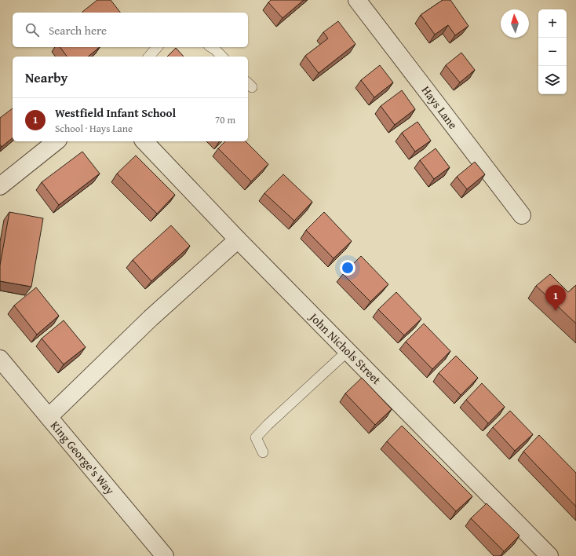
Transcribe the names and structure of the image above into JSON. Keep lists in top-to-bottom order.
{
  "streets": {
    "street": ["Hays Lane", "John Nichols Street", "King George's Way"]
  },
  "north": "top",
  "page": {
    "map_buttons": ["+", "−"],
    "search": "Search here",
    "heading": "Nearby",
    "list": [
      {
        "mark": "1",
        "name": "Westfield Infant School",
        "note": "School · Hays Lane",
        "value": "70 m"
      }
    ],
    "pins": "1"
  }
}
